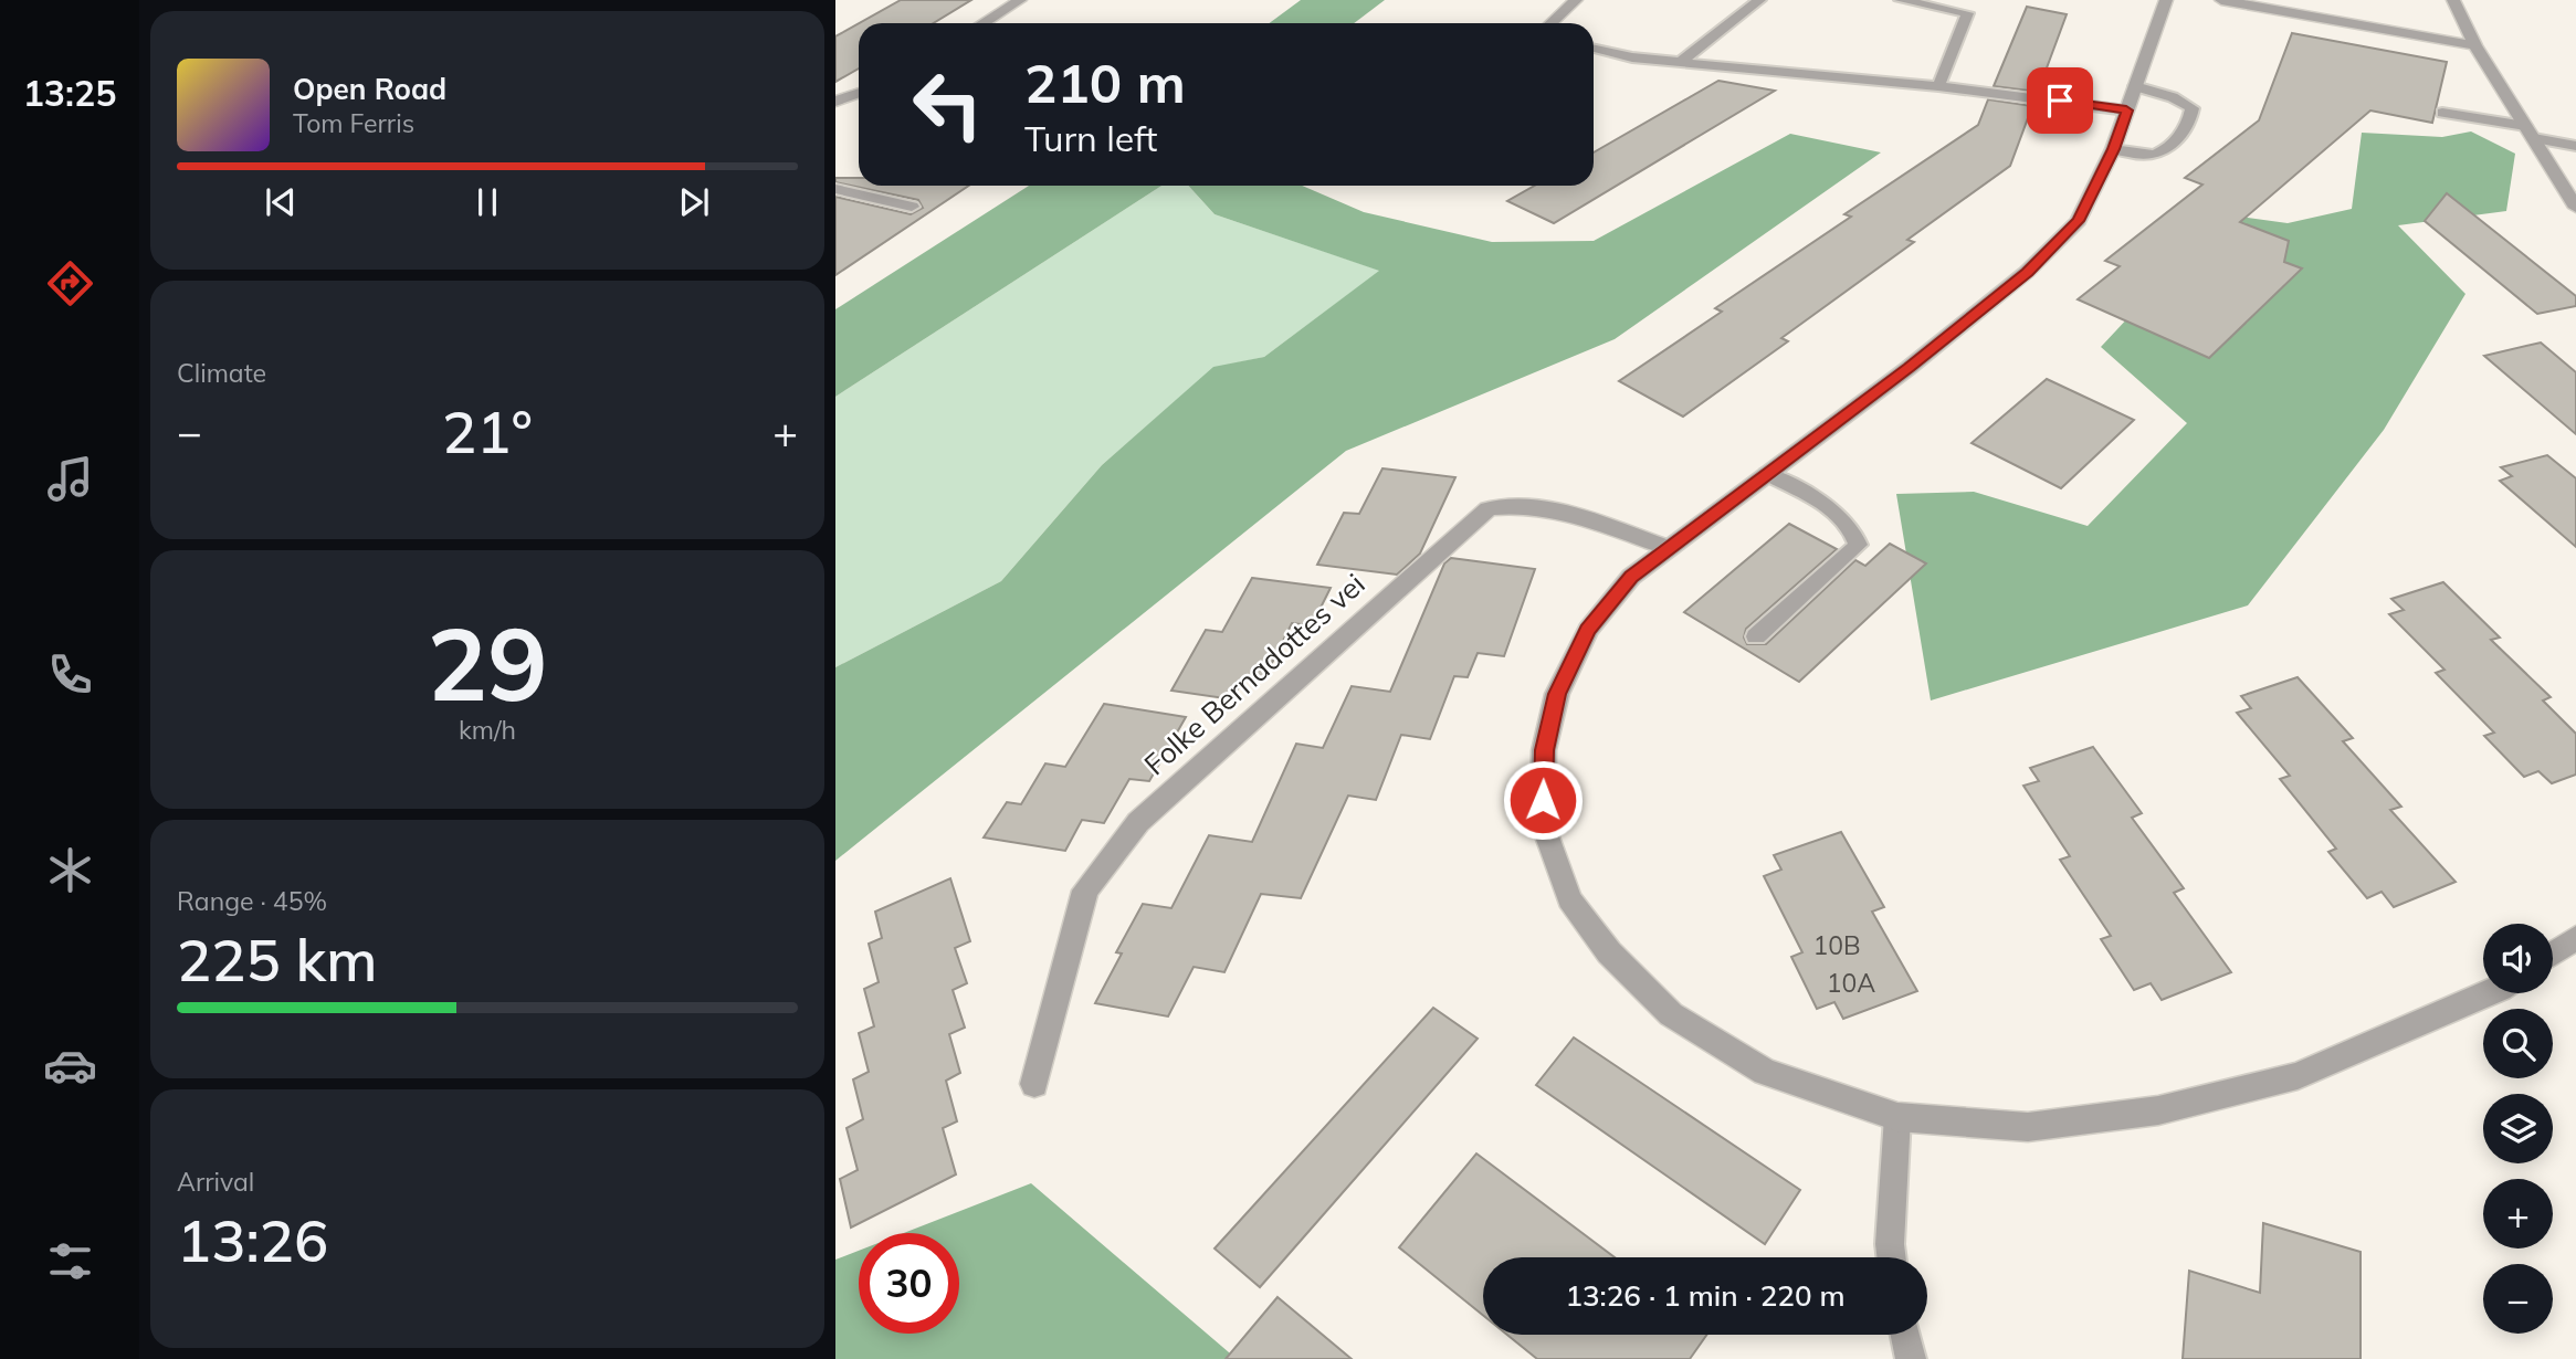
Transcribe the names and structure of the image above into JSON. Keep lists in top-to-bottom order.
{
  "streets": {
    "street": ["Folke Bernadottes vei"]
  },
  "house_numbers": ["10B", "10A"],
  "page": {
    "tabs": "13:25",
    "turn": ["210 m", "Turn left"],
    "song": ["Open Road", "Tom Ferris"],
    "tile": [
      "Climate",
      ["29", "km/h"],
      ["Range · 45%", "225 km"],
      ["Arrival", "13:26"]
    ],
    "heat": ["−", "21°", "+"],
    "map_buttons": ["+", "−"],
    "limit": "30",
    "trip": "13:26 · 1 min · 220 m"
  }
}
